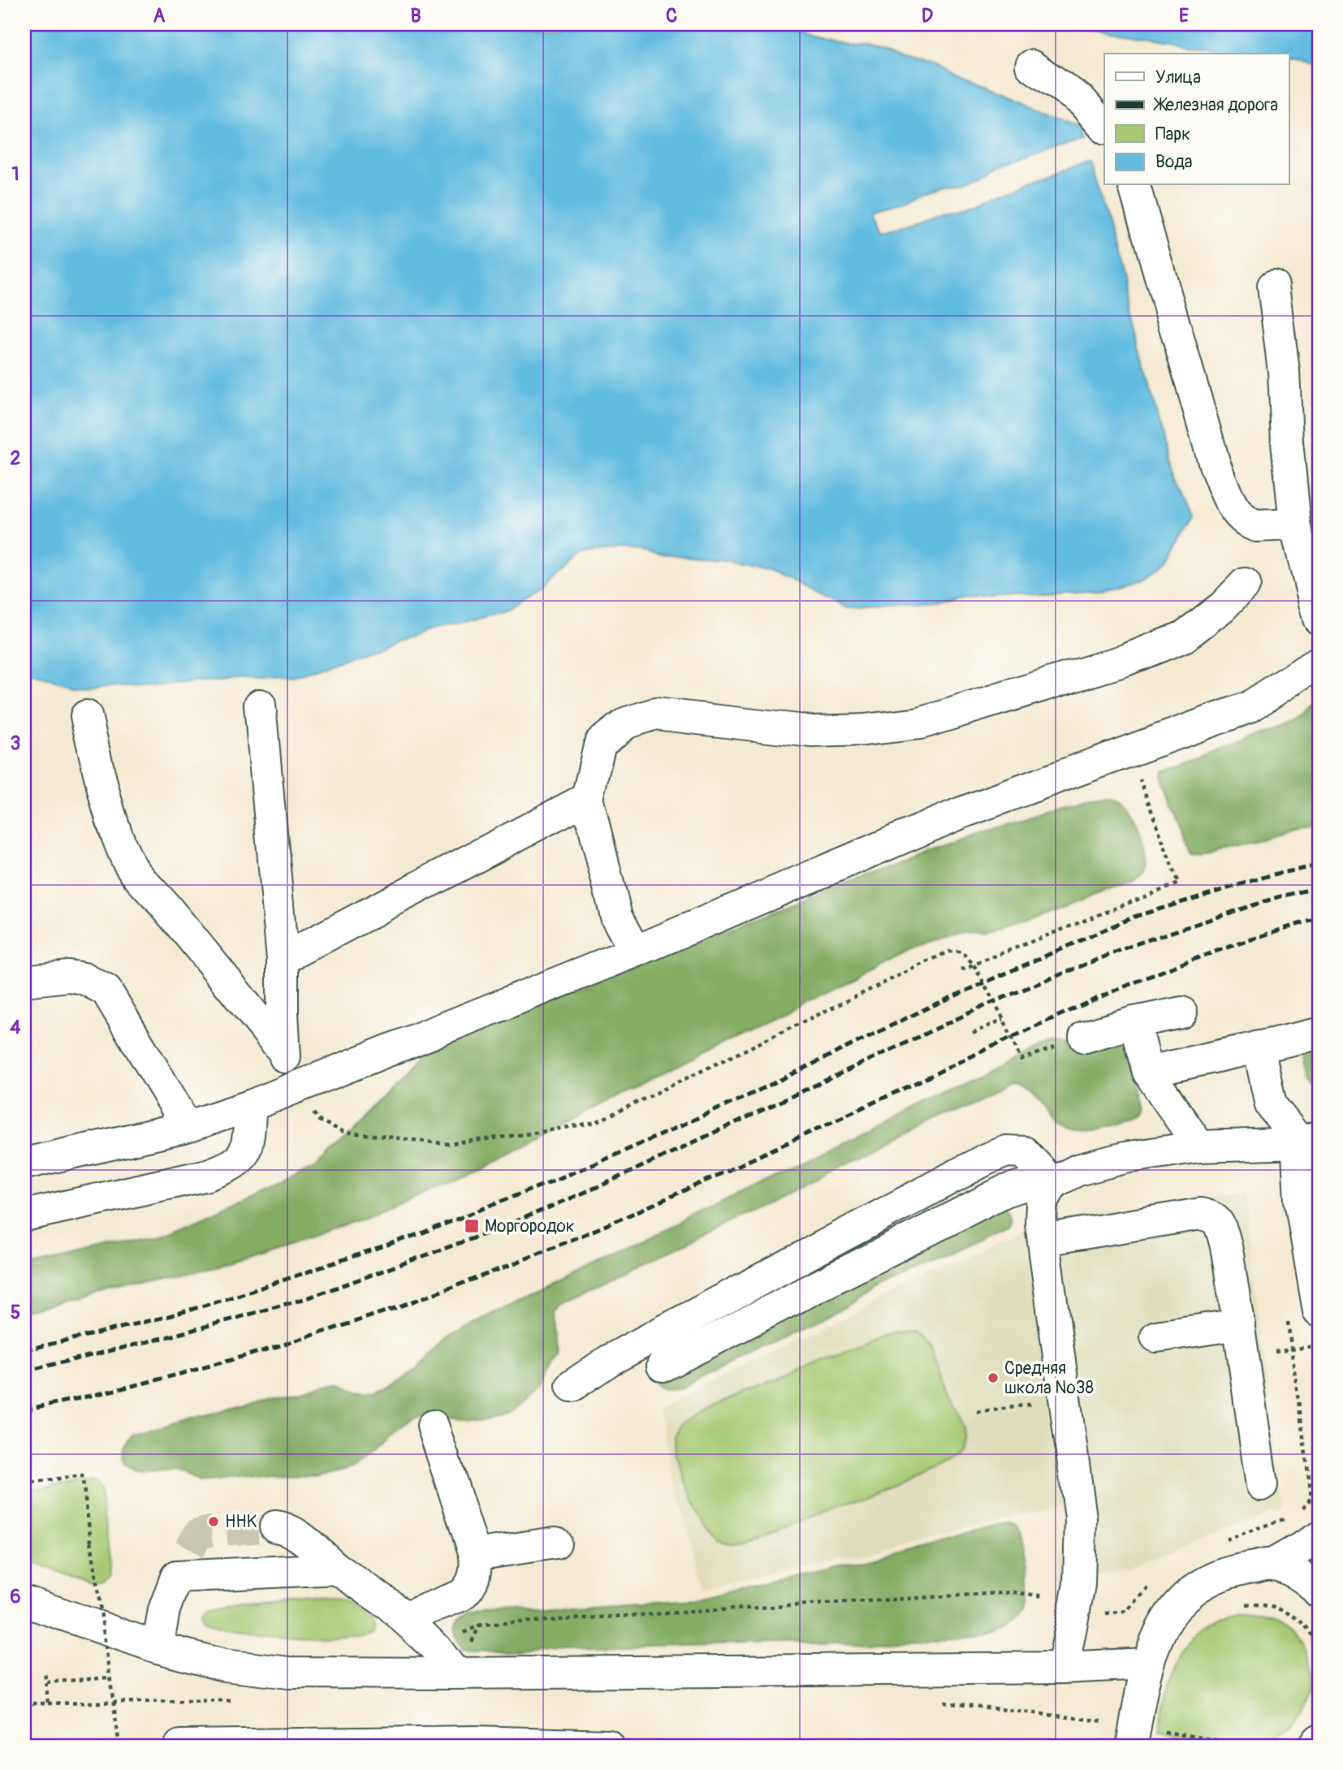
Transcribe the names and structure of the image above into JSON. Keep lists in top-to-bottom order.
{
  "places": {
    "transit": ["Моргородок"],
    "other": ["Средняя школа №38", "HHK"]
  },
  "legend": [
    "Улица",
    "Железная дорога",
    "Парк",
    "Вода"
  ],
  "grid": {
    "columns": [
      "A",
      "B",
      "C",
      "D",
      "E"
    ],
    "rows": [
      "1",
      "2",
      "3",
      "4",
      "5",
      "6"
    ]
  }
}
